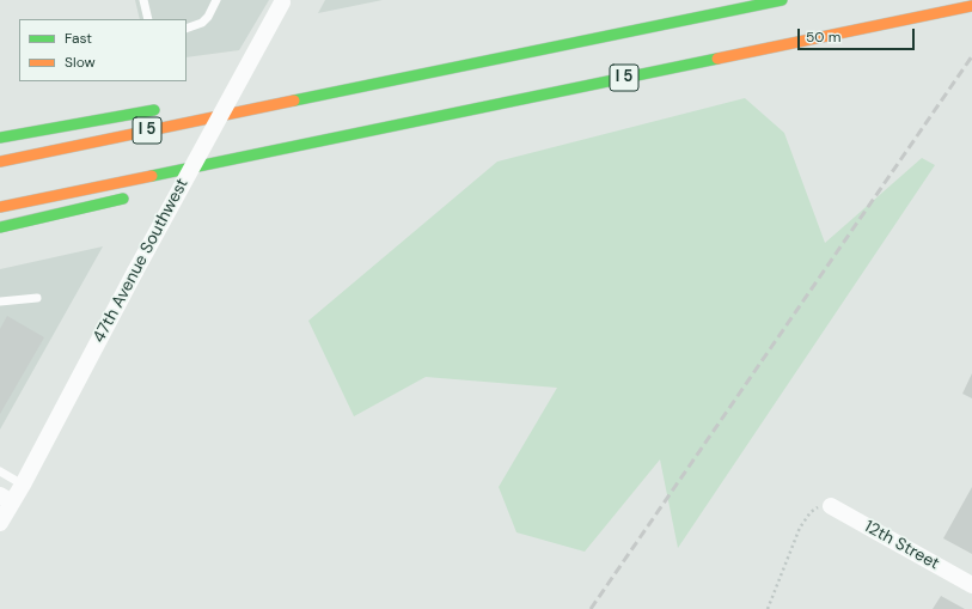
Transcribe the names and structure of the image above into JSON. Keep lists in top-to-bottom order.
{
  "streets": {
    "highway": ["I 5"],
    "street": ["47th Avenue Southwest", "12th Street"]
  },
  "legend": ["Fast", "Slow"],
  "scale_bar": "50 m"
}
